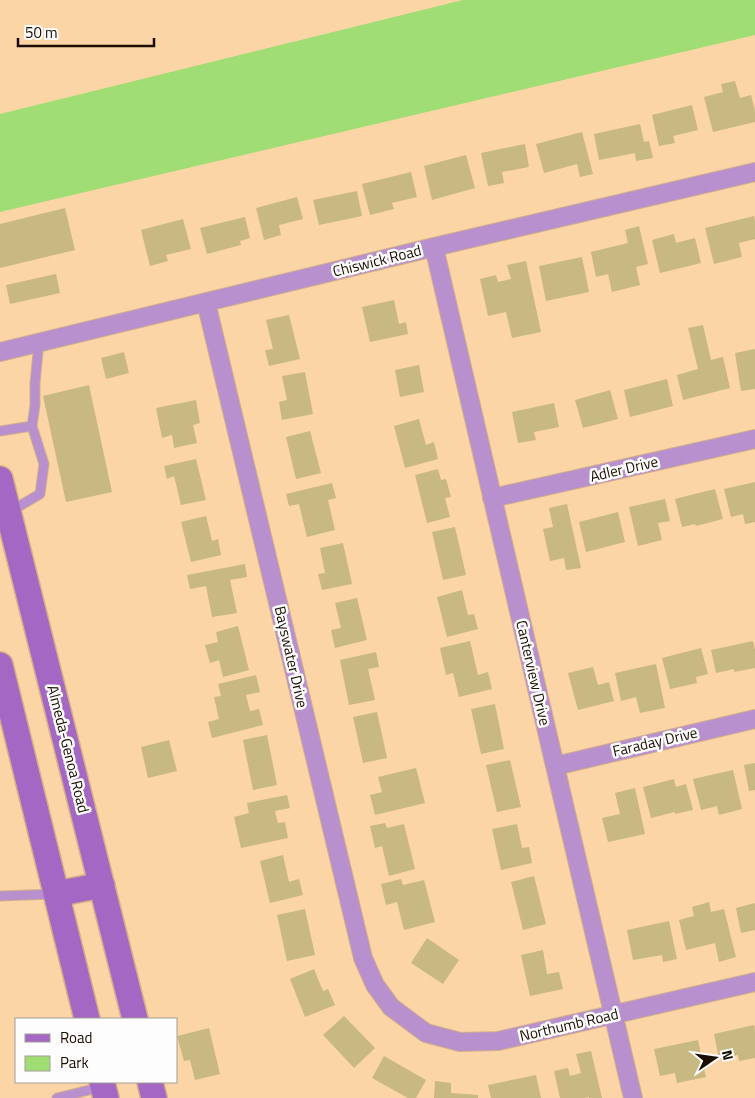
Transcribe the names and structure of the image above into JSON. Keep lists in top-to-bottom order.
{
  "streets": {
    "main road": ["Almeda-Genoa Road"],
    "street": [
      "Chiswick Road",
      "Adler Drive",
      "Bayswater Drive",
      "Canterview Drive",
      "Faraday Drive",
      "Northumb Road"
    ]
  },
  "crossings": [
    ["Chiswick Road", "Bayswater Drive"],
    ["Chiswick Road", "Canterview Drive"],
    ["Adler Drive", "Canterview Drive"],
    ["Bayswater Drive", "Northumb Road"],
    ["Canterview Drive", "Faraday Drive"],
    ["Canterview Drive", "Northumb Road"]
  ],
  "legend": ["Road", "Park"],
  "scale_bar": "50 m",
  "north": "right"
}
